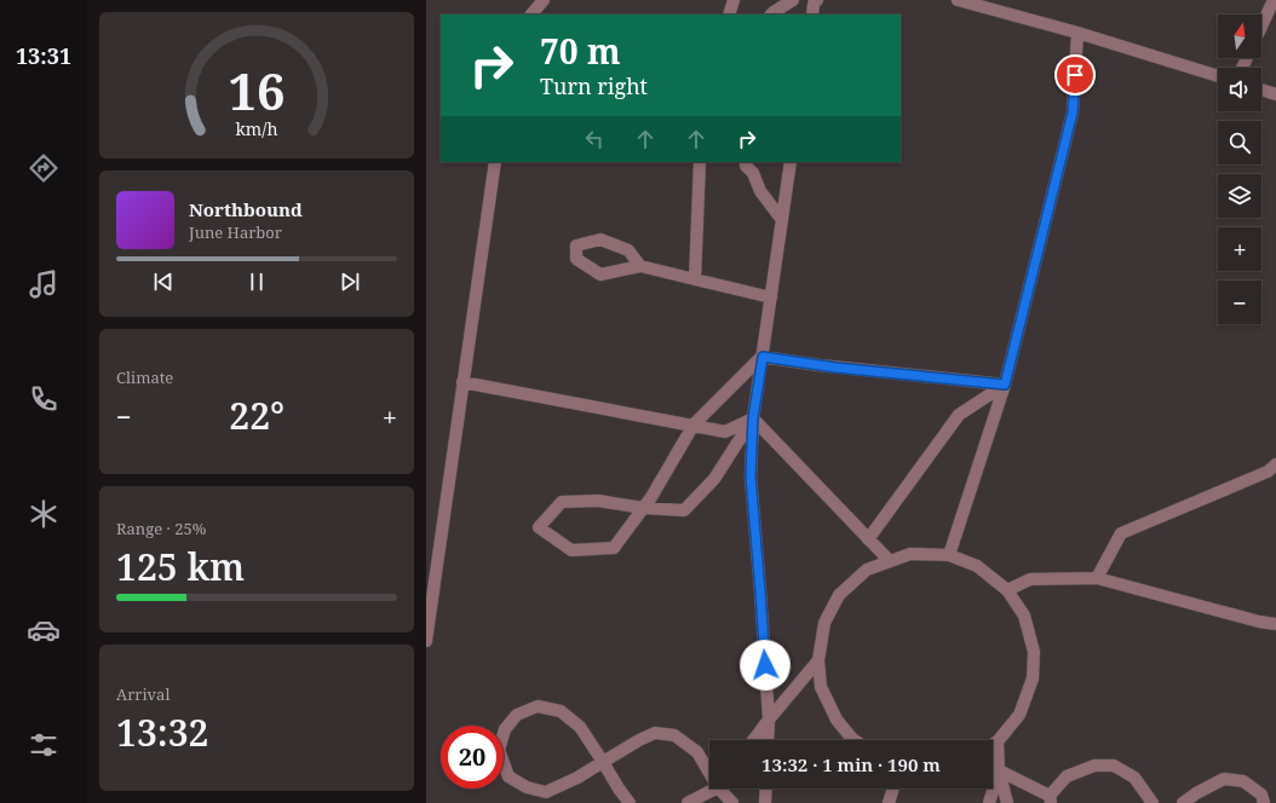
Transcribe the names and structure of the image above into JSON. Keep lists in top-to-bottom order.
{
  "north": "top",
  "page": {
    "tabs": "13:31",
    "map_buttons": ["+", "−"],
    "turn": ["70 m", "Turn right"],
    "song": ["Northbound", "June Harbor"],
    "tile": [
      "Climate",
      ["Range · 25%", "125 km"],
      ["Arrival", "13:32"]
    ],
    "heat": ["−", "22°", "+"],
    "limit": "20",
    "trip": "13:32 · 1 min · 190 m",
    "gauge": ["16", "km/h"]
  }
}
